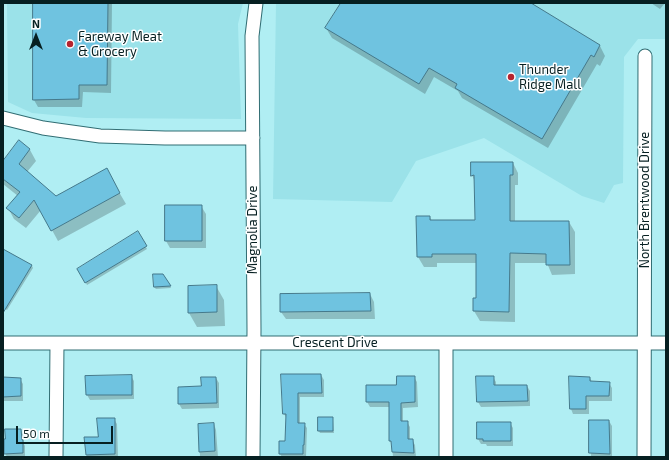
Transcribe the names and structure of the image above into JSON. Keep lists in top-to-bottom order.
{
  "streets": {
    "street": ["North Brentwood Drive", "Magnolia Drive", "Crescent Drive"]
  },
  "crossings": [
    ["North Brentwood Drive", "Crescent Drive"],
    ["Magnolia Drive", "Crescent Drive"]
  ],
  "places": ["Fareway Meat & Grocery", "Thunder Ridge Mall"],
  "scale_bar": "50 m",
  "north": "top"
}
